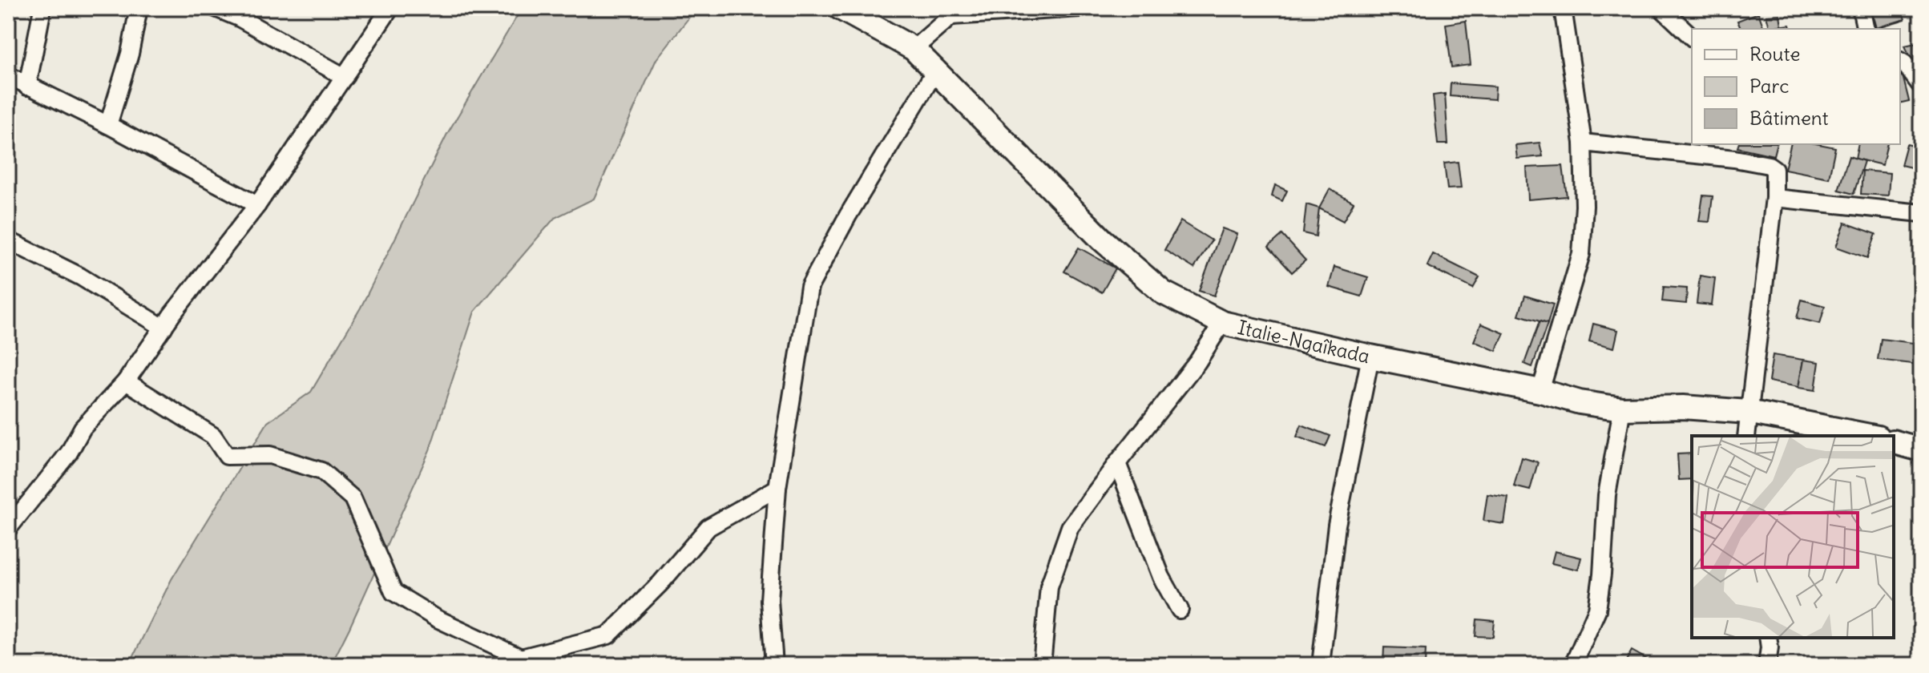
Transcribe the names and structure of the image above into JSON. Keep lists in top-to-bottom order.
{
  "streets": {
    "street": ["Italie-Ngaîkada"]
  },
  "legend": ["Route", "Parc", "Bâtiment"]
}
